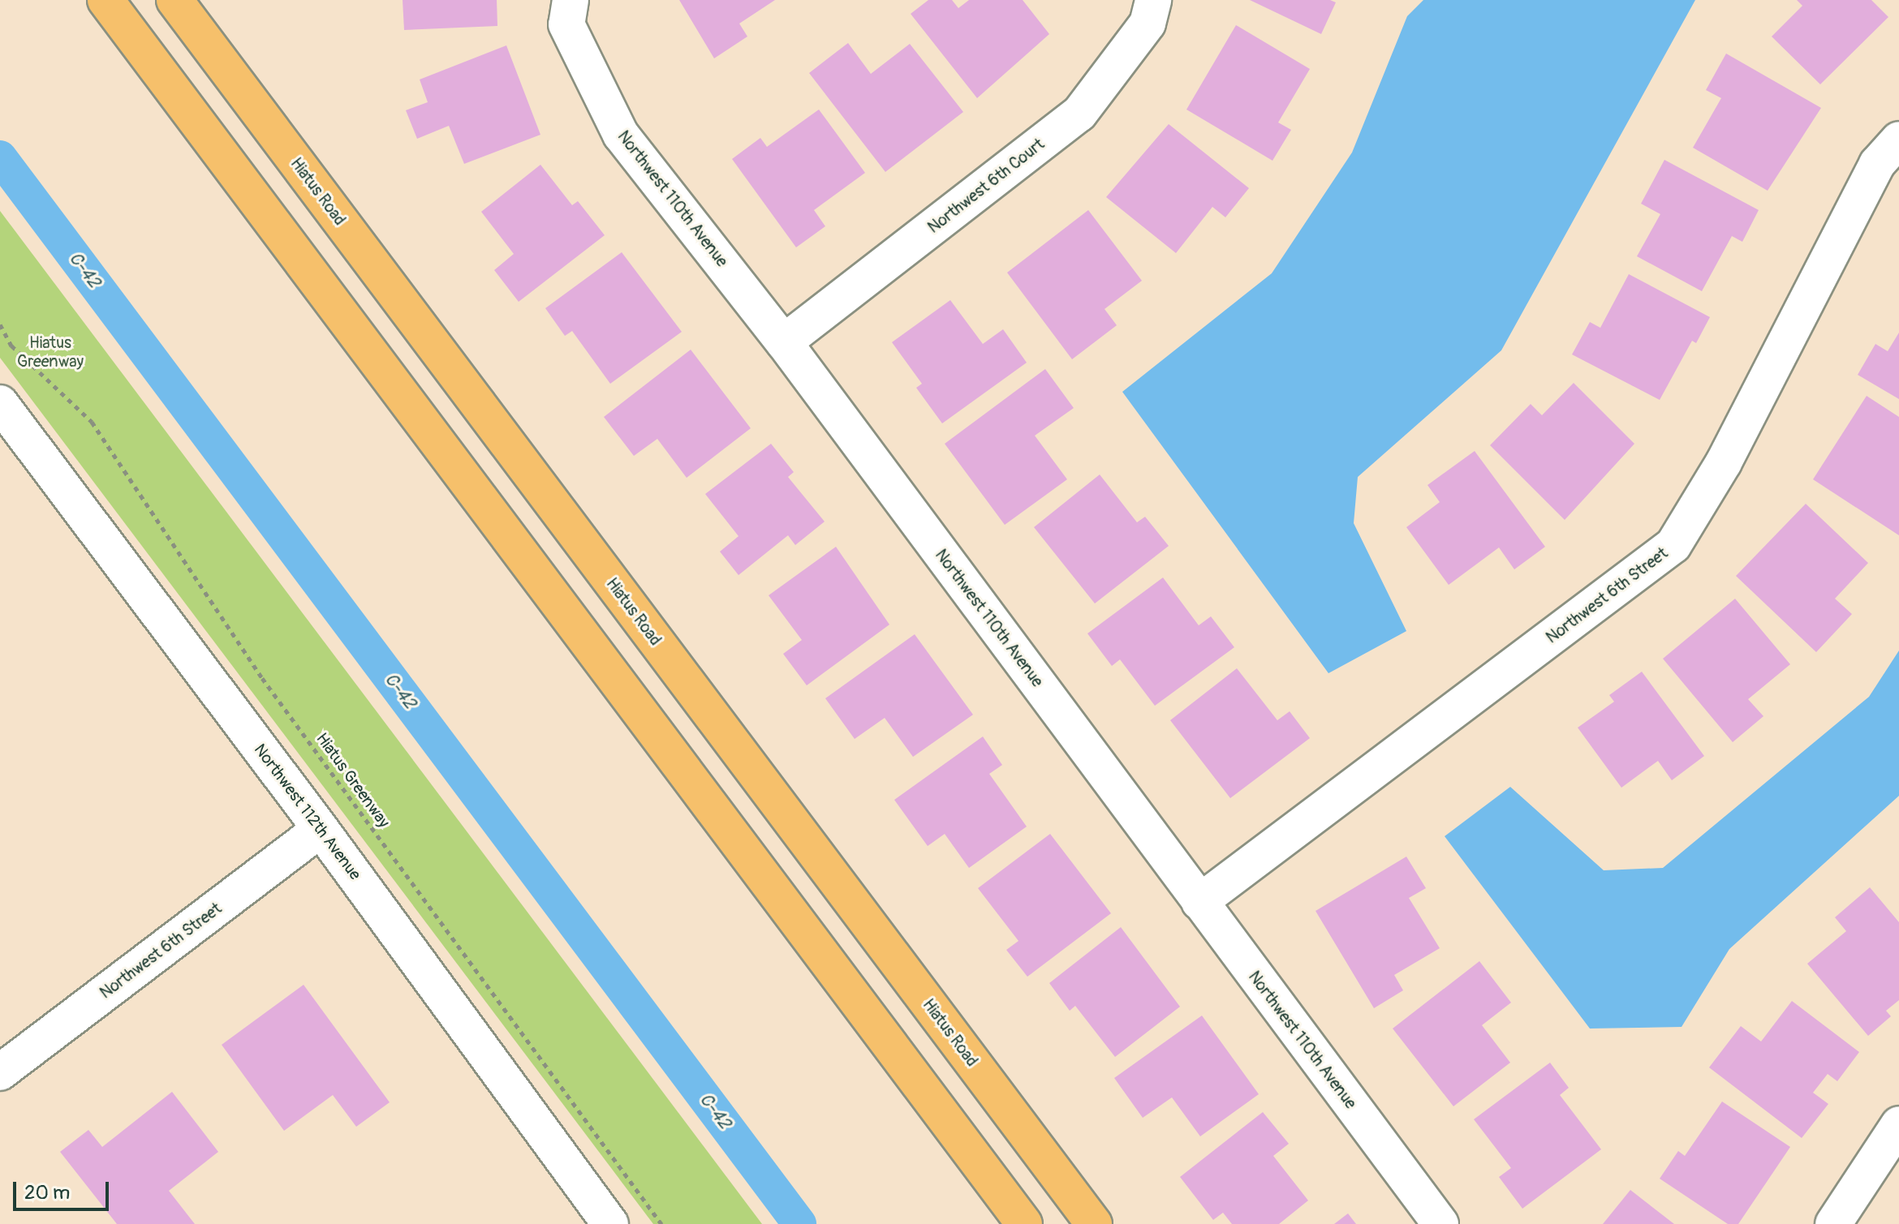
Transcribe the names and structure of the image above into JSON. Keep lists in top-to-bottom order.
{
  "streets": {
    "main road": ["Hiatus Road"],
    "street": [
      "Northwest 6th Court",
      "Northwest 110th Avenue",
      "Northwest 6th Street",
      "Northwest 112th Avenue"
    ],
    "path": ["Hiatus Greenway"]
  },
  "crossings": [
    ["Northwest 6th Court", "Northwest 110th Avenue"],
    ["Northwest 110th Avenue", "Northwest 6th Street"],
    ["Northwest 6th Street", "Northwest 112th Avenue"]
  ],
  "water": ["C-42"],
  "parks": ["Hiatus Greenway"],
  "scale_bar": "20 m"
}
